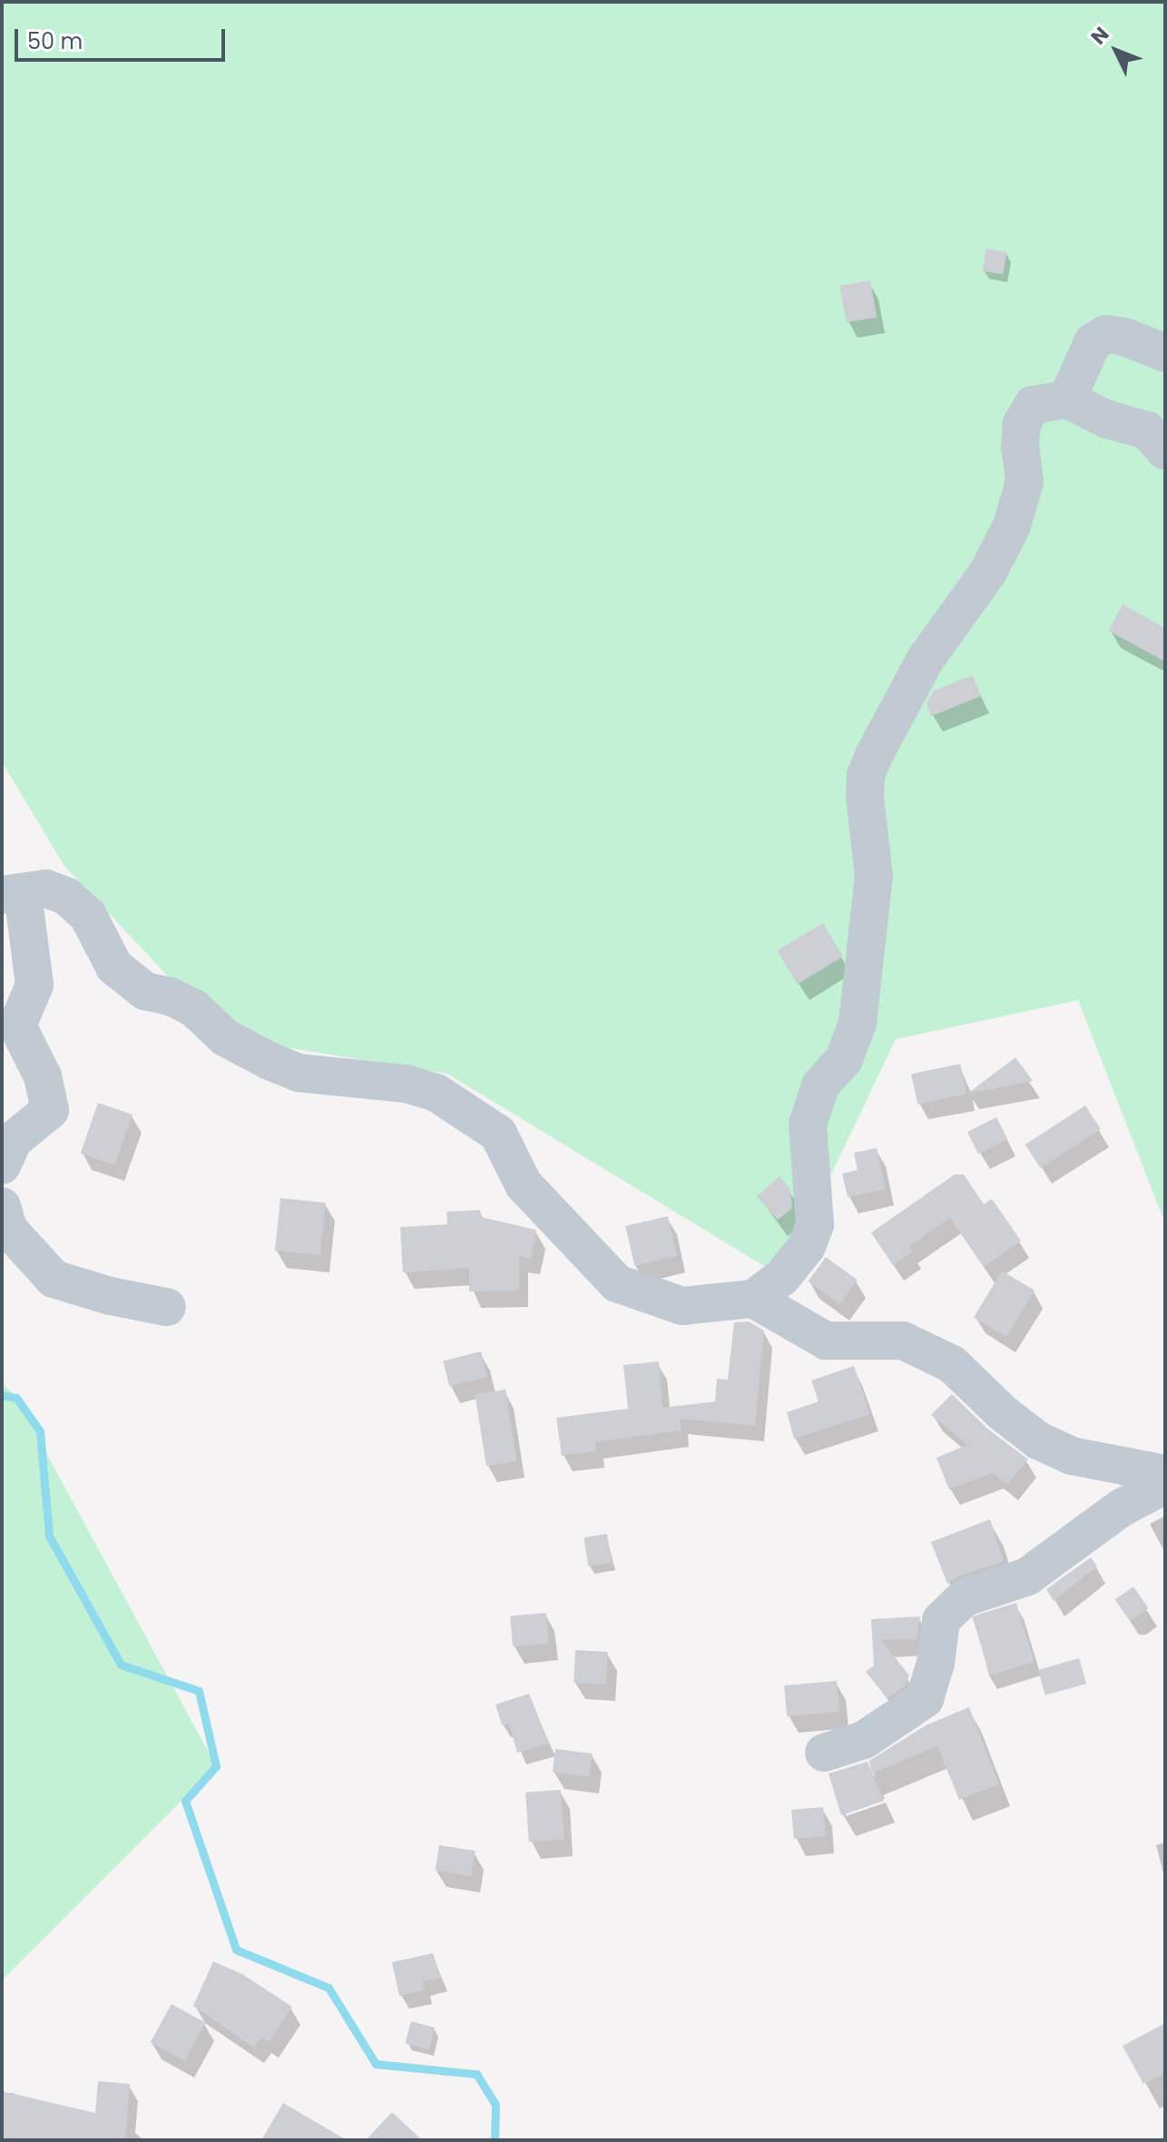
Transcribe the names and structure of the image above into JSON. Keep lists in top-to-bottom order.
{
  "scale_bar": "50 m",
  "north": "top left"
}
